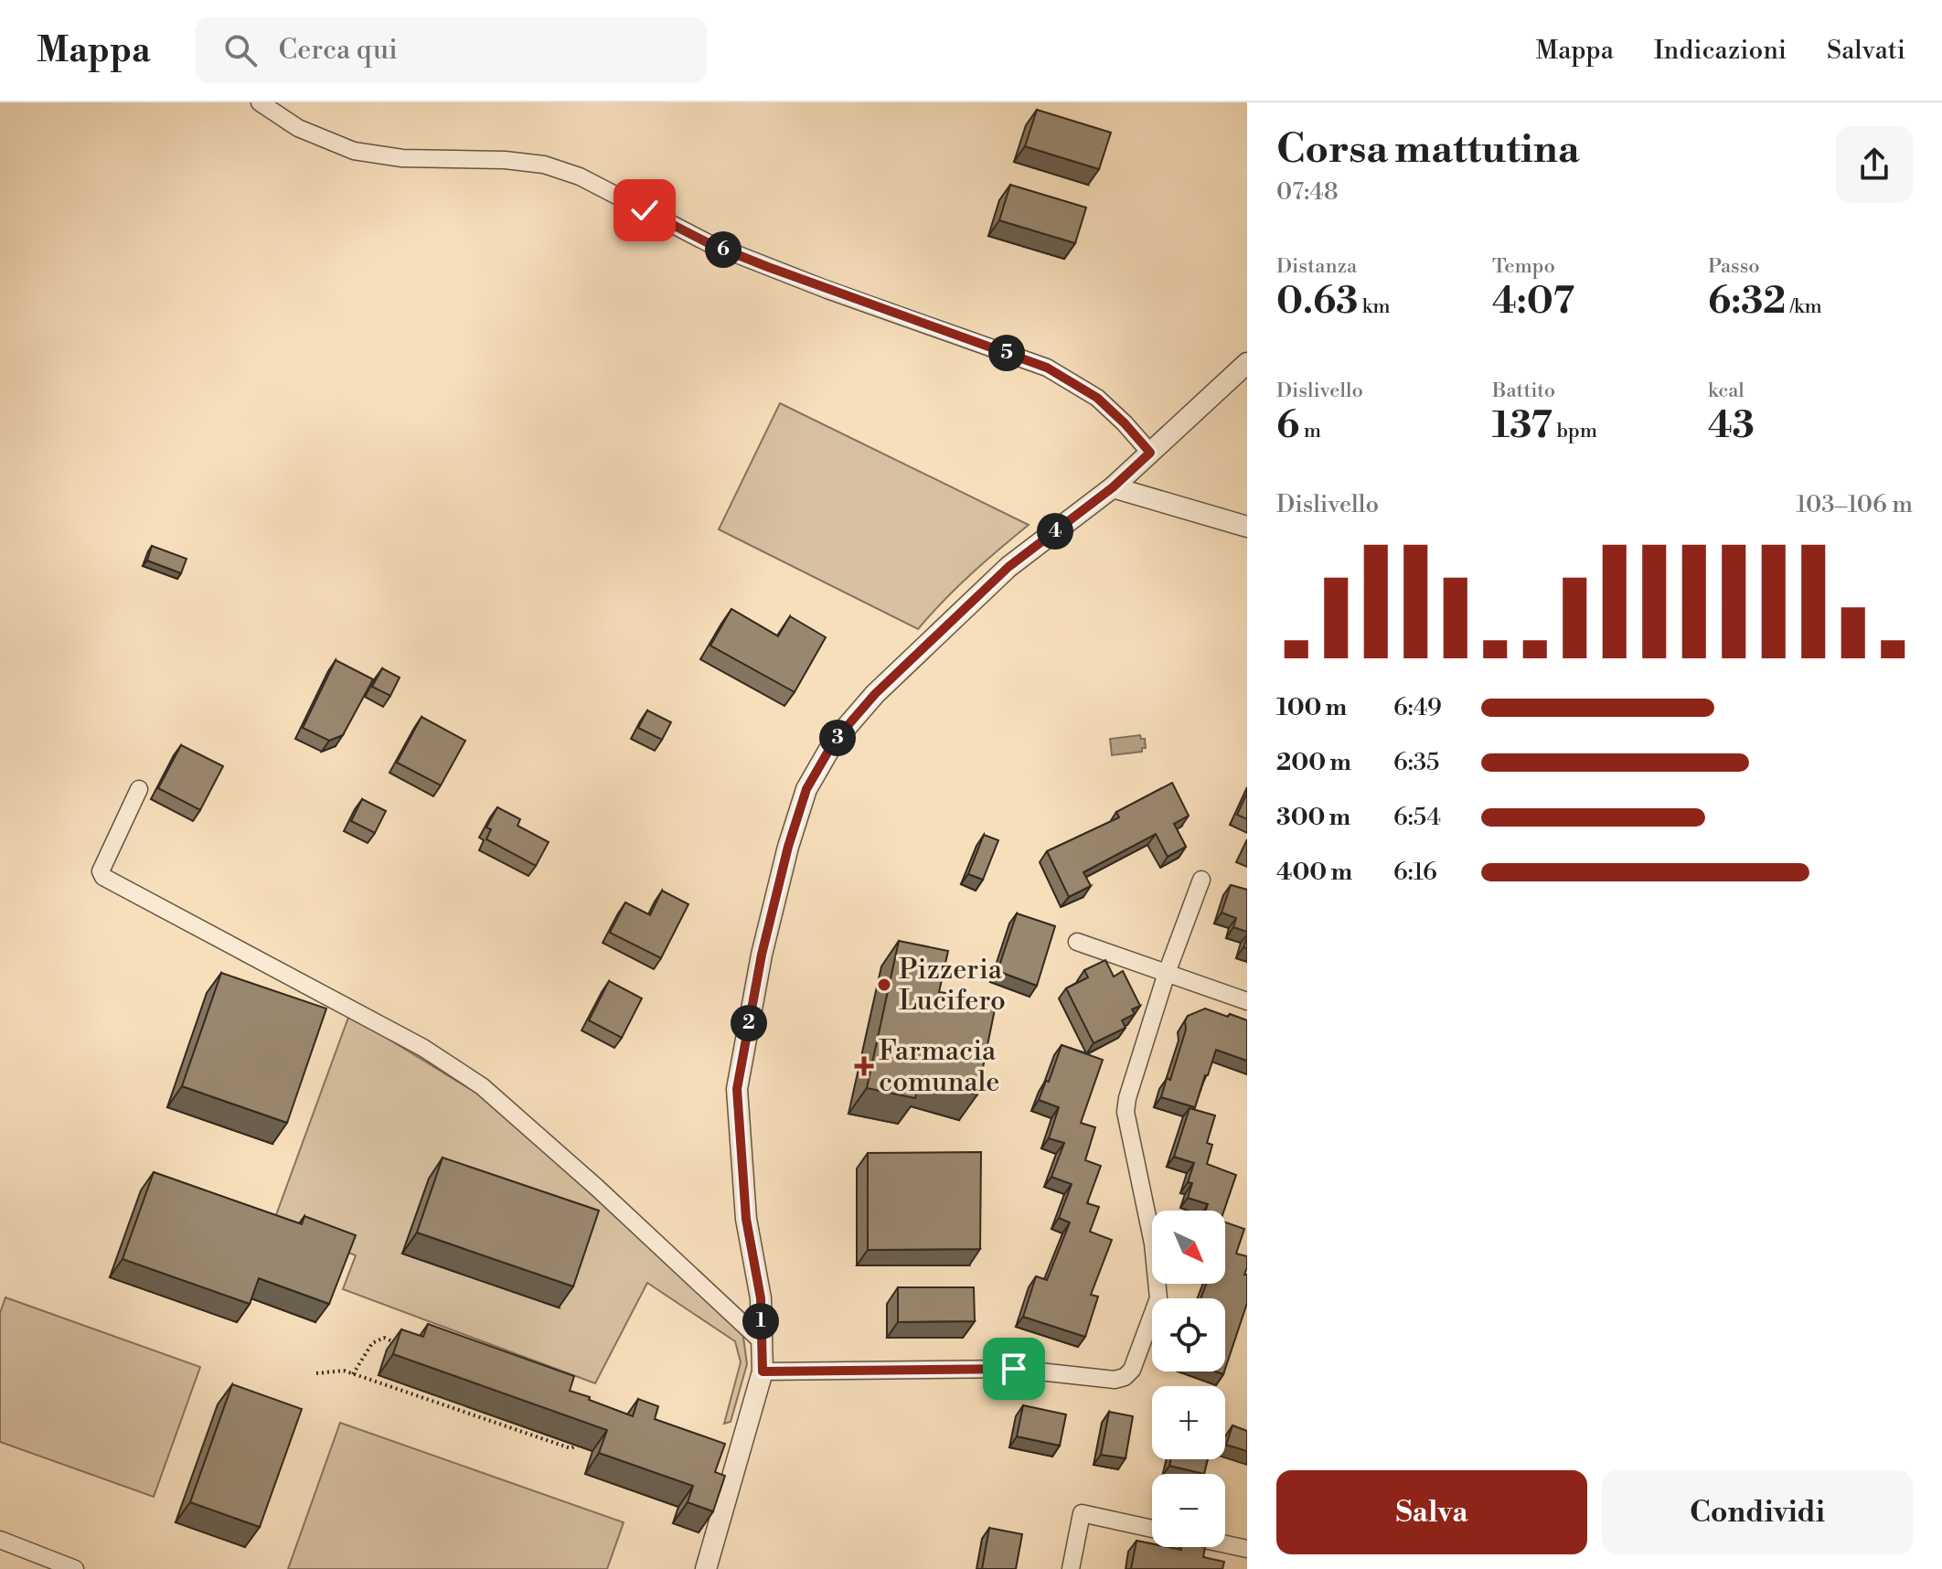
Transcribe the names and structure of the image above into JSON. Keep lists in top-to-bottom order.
{
  "places": {
    "other": ["Pizzeria Lucifero"],
    "health": ["Farmacia comunale"]
  },
  "north": "bottom right",
  "page": {
    "header": "Mappa",
    "search": "Cerca qui",
    "nav": ["Mappa", "Indicazioni", "Salvati"],
    "heading": ["Corsa mattutina", "07:48"],
    "stats": [
      ["Distanza", "0.63 km"],
      ["Tempo", "4:07"],
      ["Passo", "6:32 /km"],
      ["Dislivello", "6 m"],
      ["Battito", "137 bpm"],
      ["kcal", "43"]
    ],
    "pins": [
      "6",
      "5",
      "4",
      "3",
      "2",
      "1"
    ],
    "chart": ["Dislivello", "103–106 m"],
    "list": [
      {
        "name": "100 m",
        "note": "6:49"
      },
      {
        "name": "200 m",
        "note": "6:35"
      },
      {
        "name": "300 m",
        "note": "6:54"
      },
      {
        "name": "400 m",
        "note": "6:16"
      }
    ],
    "map_buttons": ["+", "−"],
    "buttons": ["Salva", "Condividi"]
  }
}
